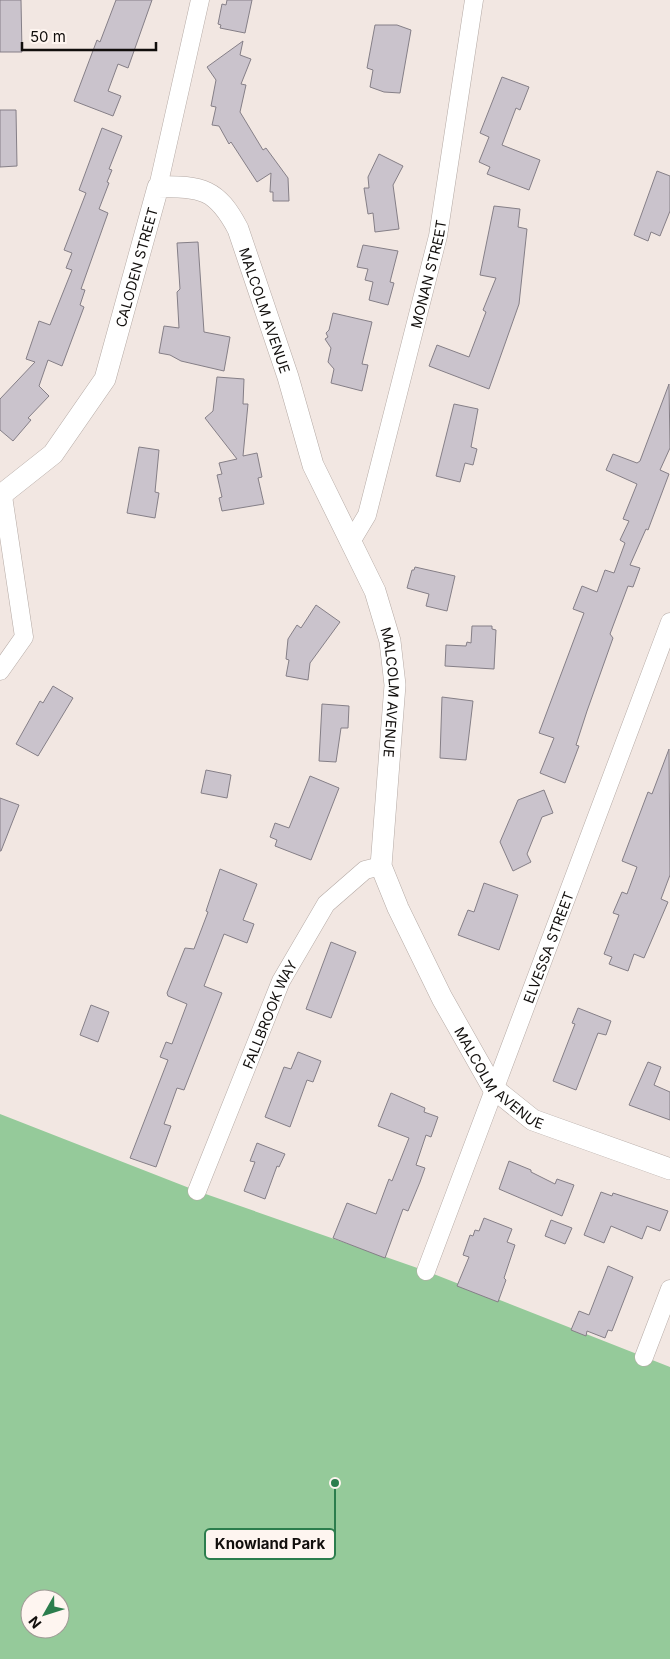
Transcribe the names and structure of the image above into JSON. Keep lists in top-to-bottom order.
{
  "streets": {
    "street": [
      "CALODEN STREET",
      "MONAN STREET",
      "MALCOLM AVENUE",
      "ELVESSA STREET",
      "FALLBROOK WAY"
    ]
  },
  "crossings": [
    ["CALODEN STREET", "MALCOLM AVENUE"],
    ["MONAN STREET", "MALCOLM AVENUE"],
    ["MALCOLM AVENUE", "ELVESSA STREET"],
    ["MALCOLM AVENUE", "FALLBROOK WAY"]
  ],
  "places": ["Knowland Park"],
  "scale_bar": "50 m",
  "north": "bottom left"
}
